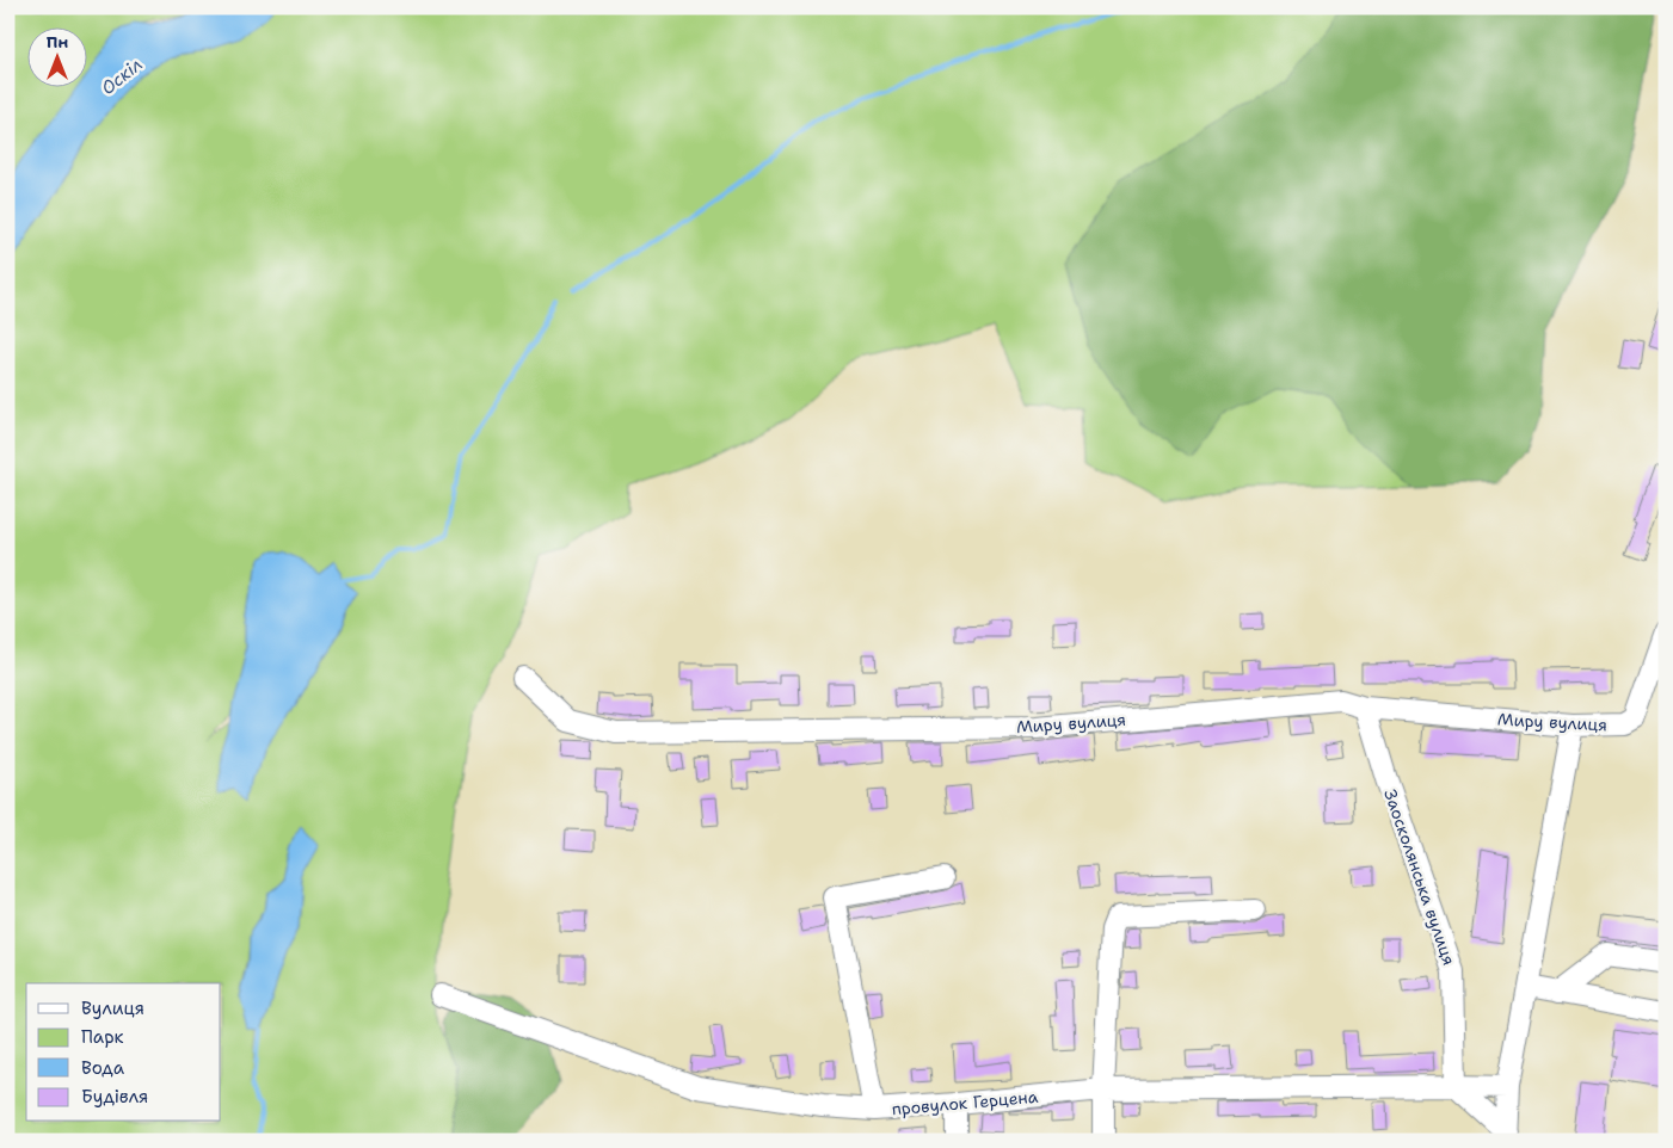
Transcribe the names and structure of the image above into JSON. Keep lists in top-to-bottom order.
{
  "streets": {
    "street": ["Миру вулиця", "Заосколянська вулиця", "провулок Герцена"]
  },
  "crossings": [
    ["Миру вулиця", "Заосколянська вулиця"],
    ["Заосколянська вулиця", "провулок Герцена"]
  ],
  "water": ["Оскіл"],
  "legend": [
    "Вулиця",
    "Парк",
    "Вода",
    "Будівля"
  ],
  "north": "top"
}
